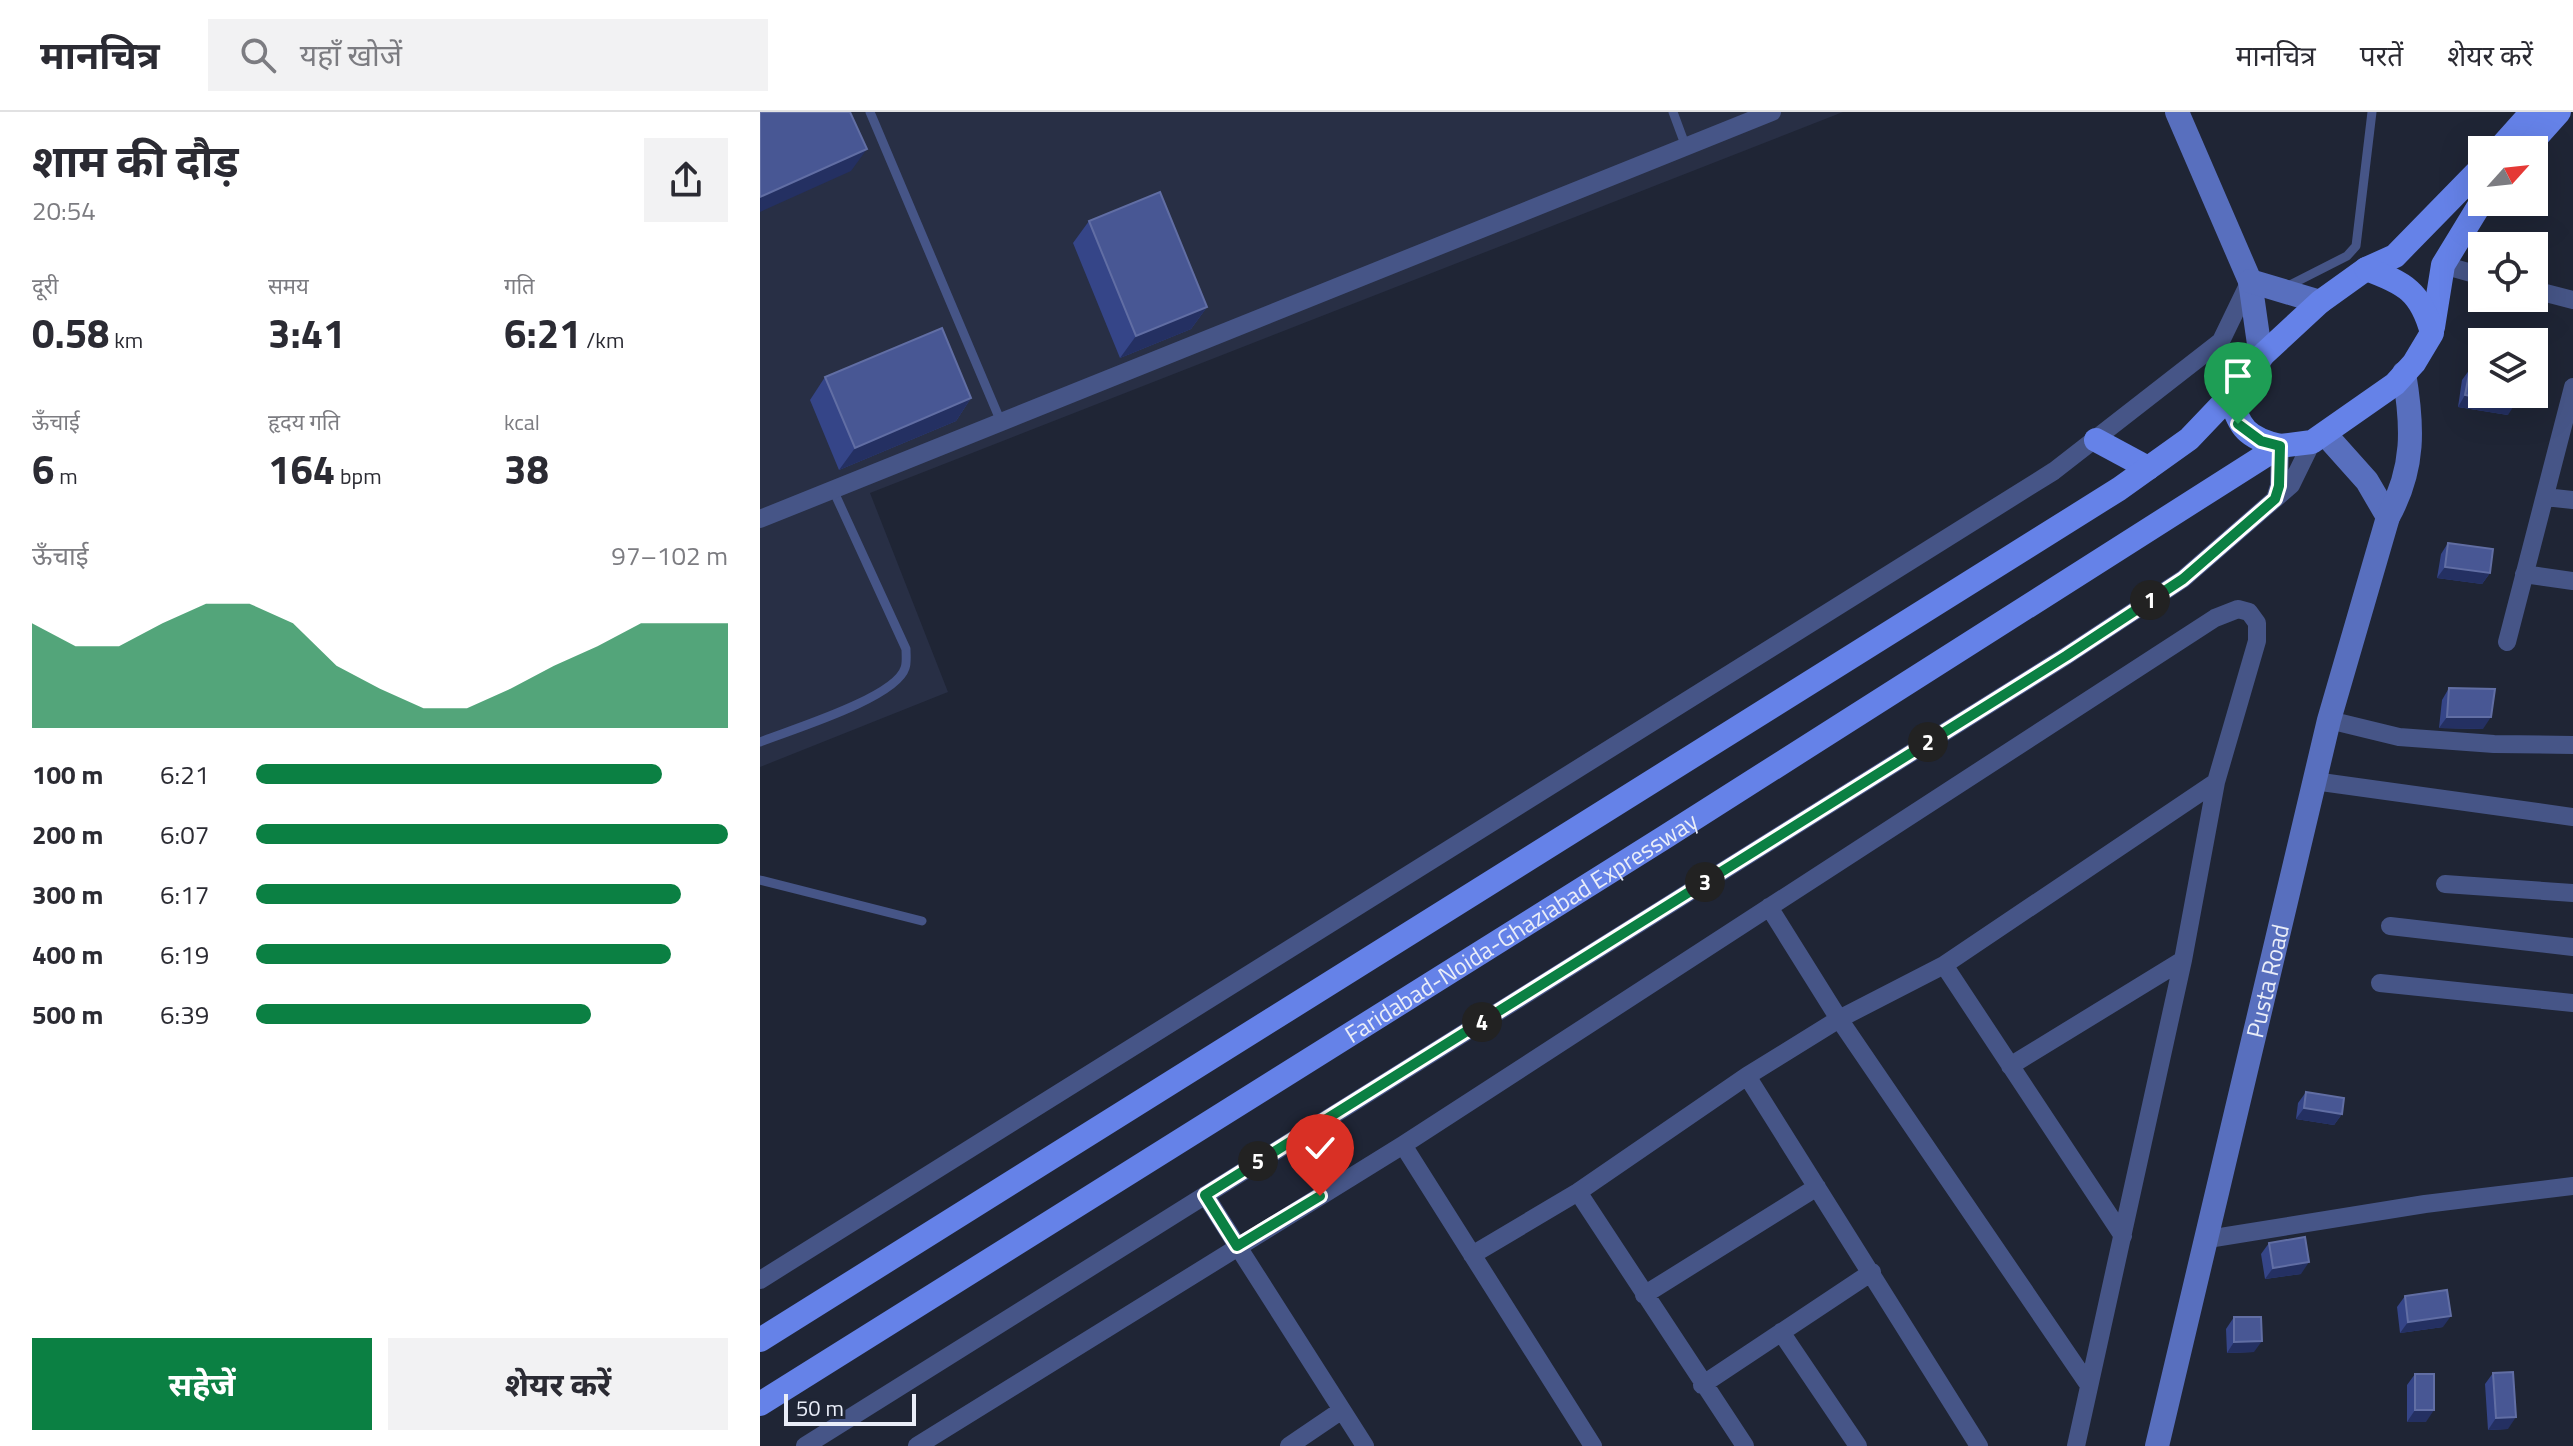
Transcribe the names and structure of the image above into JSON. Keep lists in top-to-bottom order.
{
  "streets": {
    "main road": ["Faridabad-Noida-Ghaziabad Expressway"],
    "street": ["Pusta Road"]
  },
  "scale_bar": "50 m",
  "north": "top right",
  "page": {
    "header": "मानचित्र",
    "search": "यहाँ खोजें",
    "nav": ["मानचित्र", "परतें", "शेयर करें"],
    "heading": ["शाम की दौड़", "20:54"],
    "stats": [
      ["दूरी", "0.58 km"],
      ["समय", "3:41"],
      ["गति", "6:21 /km"],
      ["ऊँचाई", "6 m"],
      ["हृदय गति", "164 bpm"],
      ["kcal", "38"]
    ],
    "chart": ["ऊँचाई", "97–102 m"],
    "pins": [
      "1",
      "2",
      "3",
      "4",
      "5"
    ],
    "list": [
      {
        "name": "100 m",
        "note": "6:21"
      },
      {
        "name": "200 m",
        "note": "6:07"
      },
      {
        "name": "300 m",
        "note": "6:17"
      },
      {
        "name": "400 m",
        "note": "6:19"
      },
      {
        "name": "500 m",
        "note": "6:39"
      }
    ],
    "buttons": ["सहेजें", "शेयर करें"],
    "scale": "50 m"
  }
}
